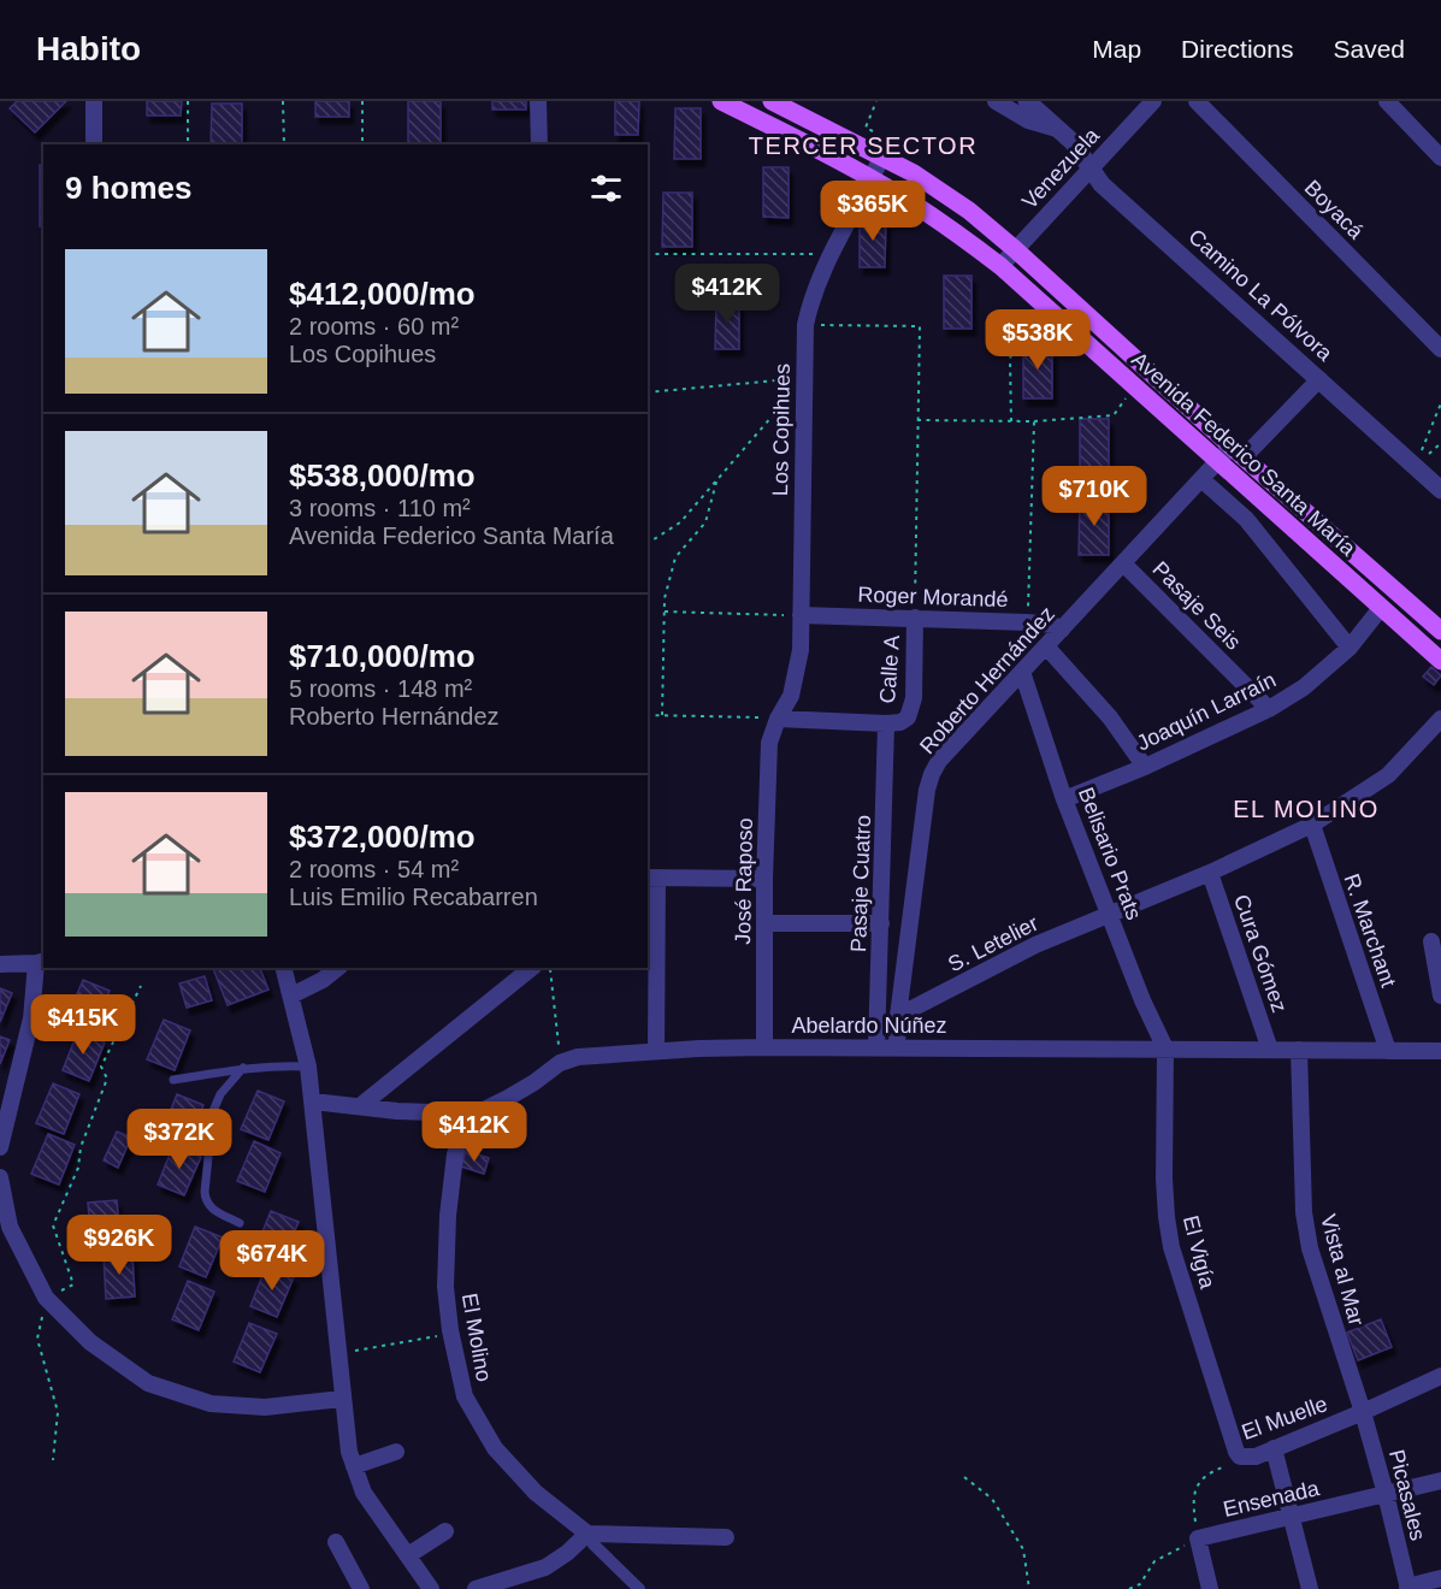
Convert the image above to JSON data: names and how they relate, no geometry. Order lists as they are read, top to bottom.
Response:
{
  "streets": {
    "main road": ["Avenida Federico Santa María"],
    "street": [
      "Venezuela",
      "Boyacá",
      "Camino La Pólvora",
      "Los Copihues",
      "Roger Morandé",
      "Pasaje Seis",
      "Calle A",
      "Roberto Hernández",
      "Joaquín Larraín",
      "Belisario Prats",
      "José Raposo",
      "Pasaje Cuatro",
      "R. Marchant",
      "S. Letelier",
      "Cura Gómez",
      "Abelardo Núñez",
      "El Vigía",
      "Vista al Mar",
      "El Molino",
      "El Muelle",
      "Picasales",
      "Ensenada"
    ]
  },
  "crossings": [
    ["Venezuela", "Camino La Pólvora"],
    ["Venezuela", "Avenida Federico Santa María"],
    ["Camino La Pólvora", "Roberto Hernández"],
    ["Los Copihues", "Avenida Federico Santa María"],
    ["Los Copihues", "Roger Morandé"],
    ["Los Copihues", "José Raposo"],
    ["Avenida Federico Santa María", "Roberto Hernández"],
    ["Avenida Federico Santa María", "Joaquín Larraín"],
    ["Roger Morandé", "Calle A"],
    ["Roger Morandé", "Roberto Hernández"],
    ["Pasaje Seis", "Roberto Hernández"],
    ["Pasaje Seis", "Joaquín Larraín"],
    ["Calle A", "Pasaje Cuatro"],
    ["Roberto Hernández", "Belisario Prats"],
    ["Roberto Hernández", "S. Letelier"],
    ["Roberto Hernández", "Abelardo Núñez"],
    ["Joaquín Larraín", "Belisario Prats"],
    ["Belisario Prats", "S. Letelier"],
    ["Belisario Prats", "Abelardo Núñez"],
    ["Belisario Prats", "El Vigía"],
    ["José Raposo", "Abelardo Núñez"],
    ["Pasaje Cuatro", "Abelardo Núñez"],
    ["R. Marchant", "S. Letelier"],
    ["R. Marchant", "Abelardo Núñez"],
    ["S. Letelier", "Cura Gómez"],
    ["Cura Gómez", "Abelardo Núñez"],
    ["Abelardo Núñez", "El Vigía"],
    ["Abelardo Núñez", "Vista al Mar"],
    ["Abelardo Núñez", "El Molino"],
    ["El Vigía", "El Muelle"],
    ["Vista al Mar", "El Muelle"],
    ["Vista al Mar", "Picasales"],
    ["El Muelle", "Picasales"],
    ["El Muelle", "Ensenada"],
    ["Picasales", "Ensenada"]
  ],
  "districts": ["TERCER SECTOR", "EL MOLINO"],
  "page": {
    "header": "Habito",
    "nav": ["Map", "Directions", "Saved"],
    "heading": "9 homes",
    "price": [
      "$365K",
      "$412K",
      "$538K",
      "$710K",
      "$415K",
      "$412K",
      "$372K",
      "$926K",
      "$674K"
    ],
    "list": [
      {
        "name": "$412,000/mo",
        "note": "2 rooms · 60 m² · Los Copihues"
      },
      {
        "name": "$538,000/mo",
        "note": "3 rooms · 110 m² · Avenida Federico Santa María"
      },
      {
        "name": "$710,000/mo",
        "note": "5 rooms · 148 m² · Roberto Hernández"
      },
      {
        "name": "$372,000/mo",
        "note": "2 rooms · 54 m² · Luis Emilio Recabarren"
      }
    ]
  }
}
